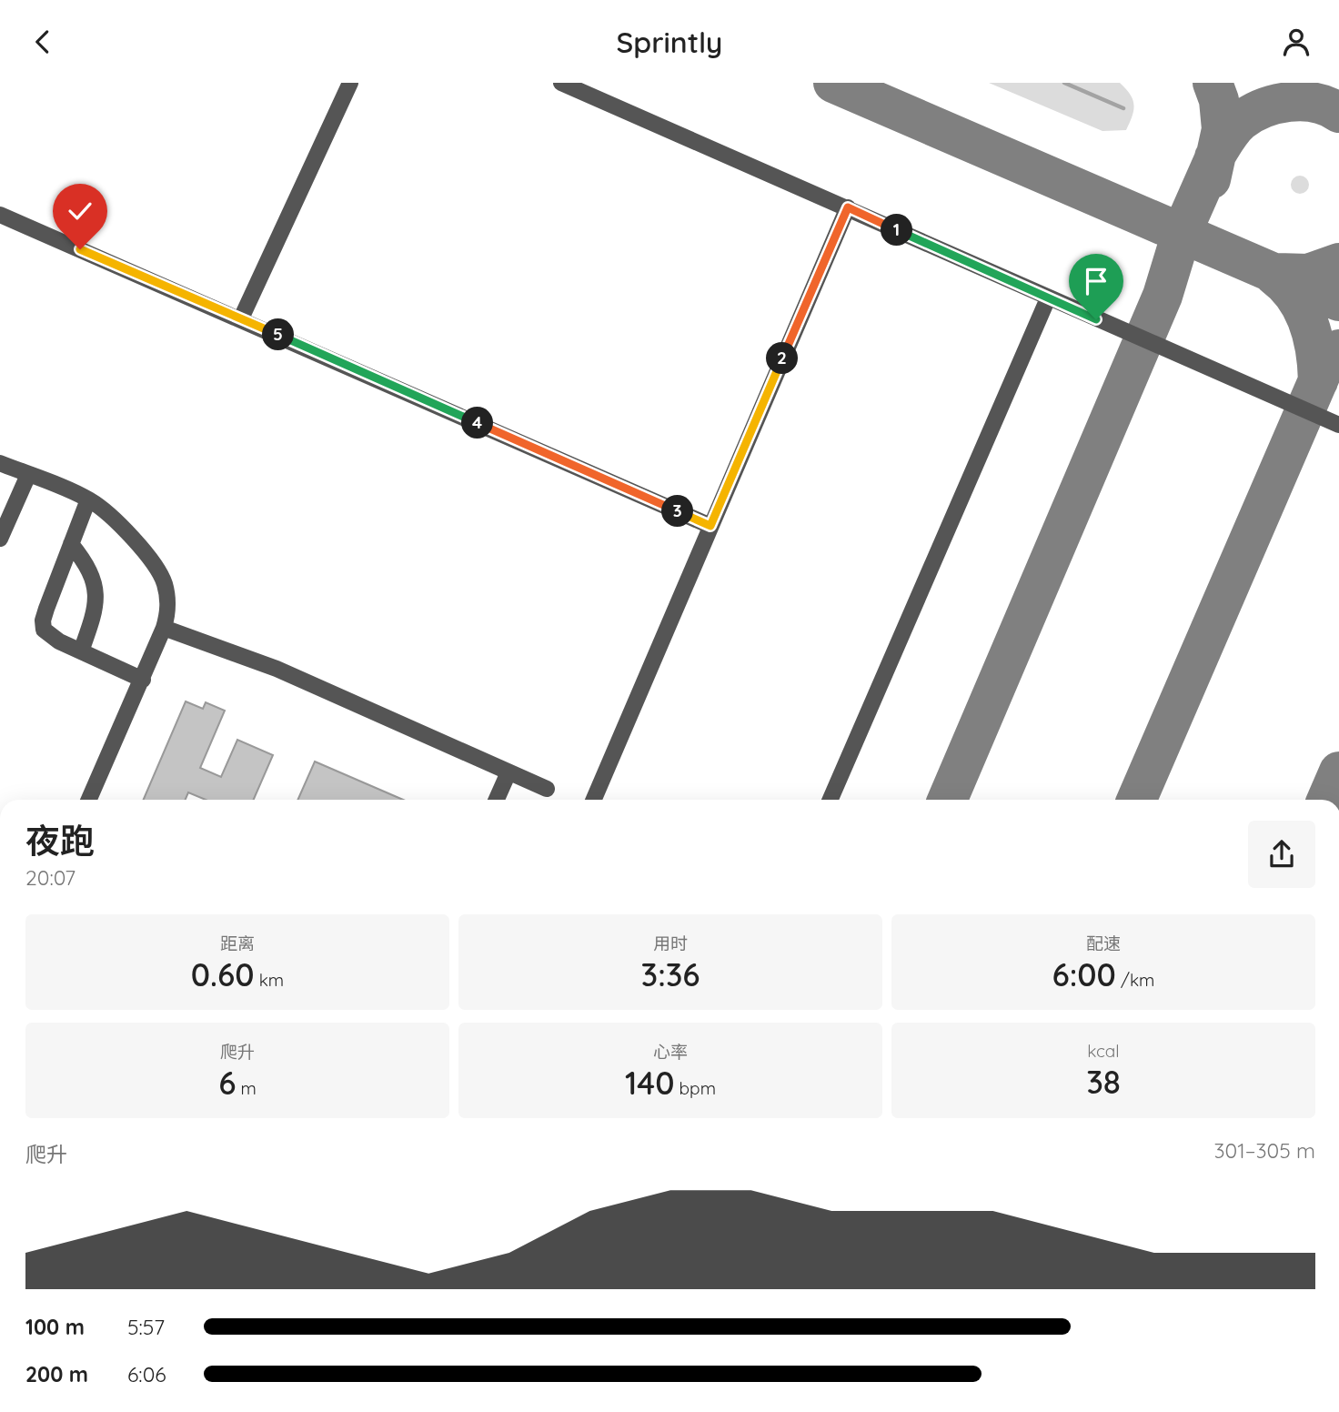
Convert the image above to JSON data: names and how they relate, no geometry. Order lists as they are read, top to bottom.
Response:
{
  "page": {
    "header": "Sprintly",
    "pins": [
      "1",
      "5",
      "2",
      "4",
      "3"
    ],
    "heading": ["夜跑", "20:07"],
    "stats": [
      ["距离", "0.60 km"],
      ["用时", "3:36"],
      ["配速", "6:00 /km"],
      ["爬升", "6 m"],
      ["心率", "140 bpm"],
      ["kcal", "38"]
    ],
    "chart": ["爬升", "301–305 m"],
    "list": [
      {
        "name": "100 m",
        "note": "5:57"
      },
      {
        "name": "200 m",
        "note": "6:06"
      }
    ]
  }
}
